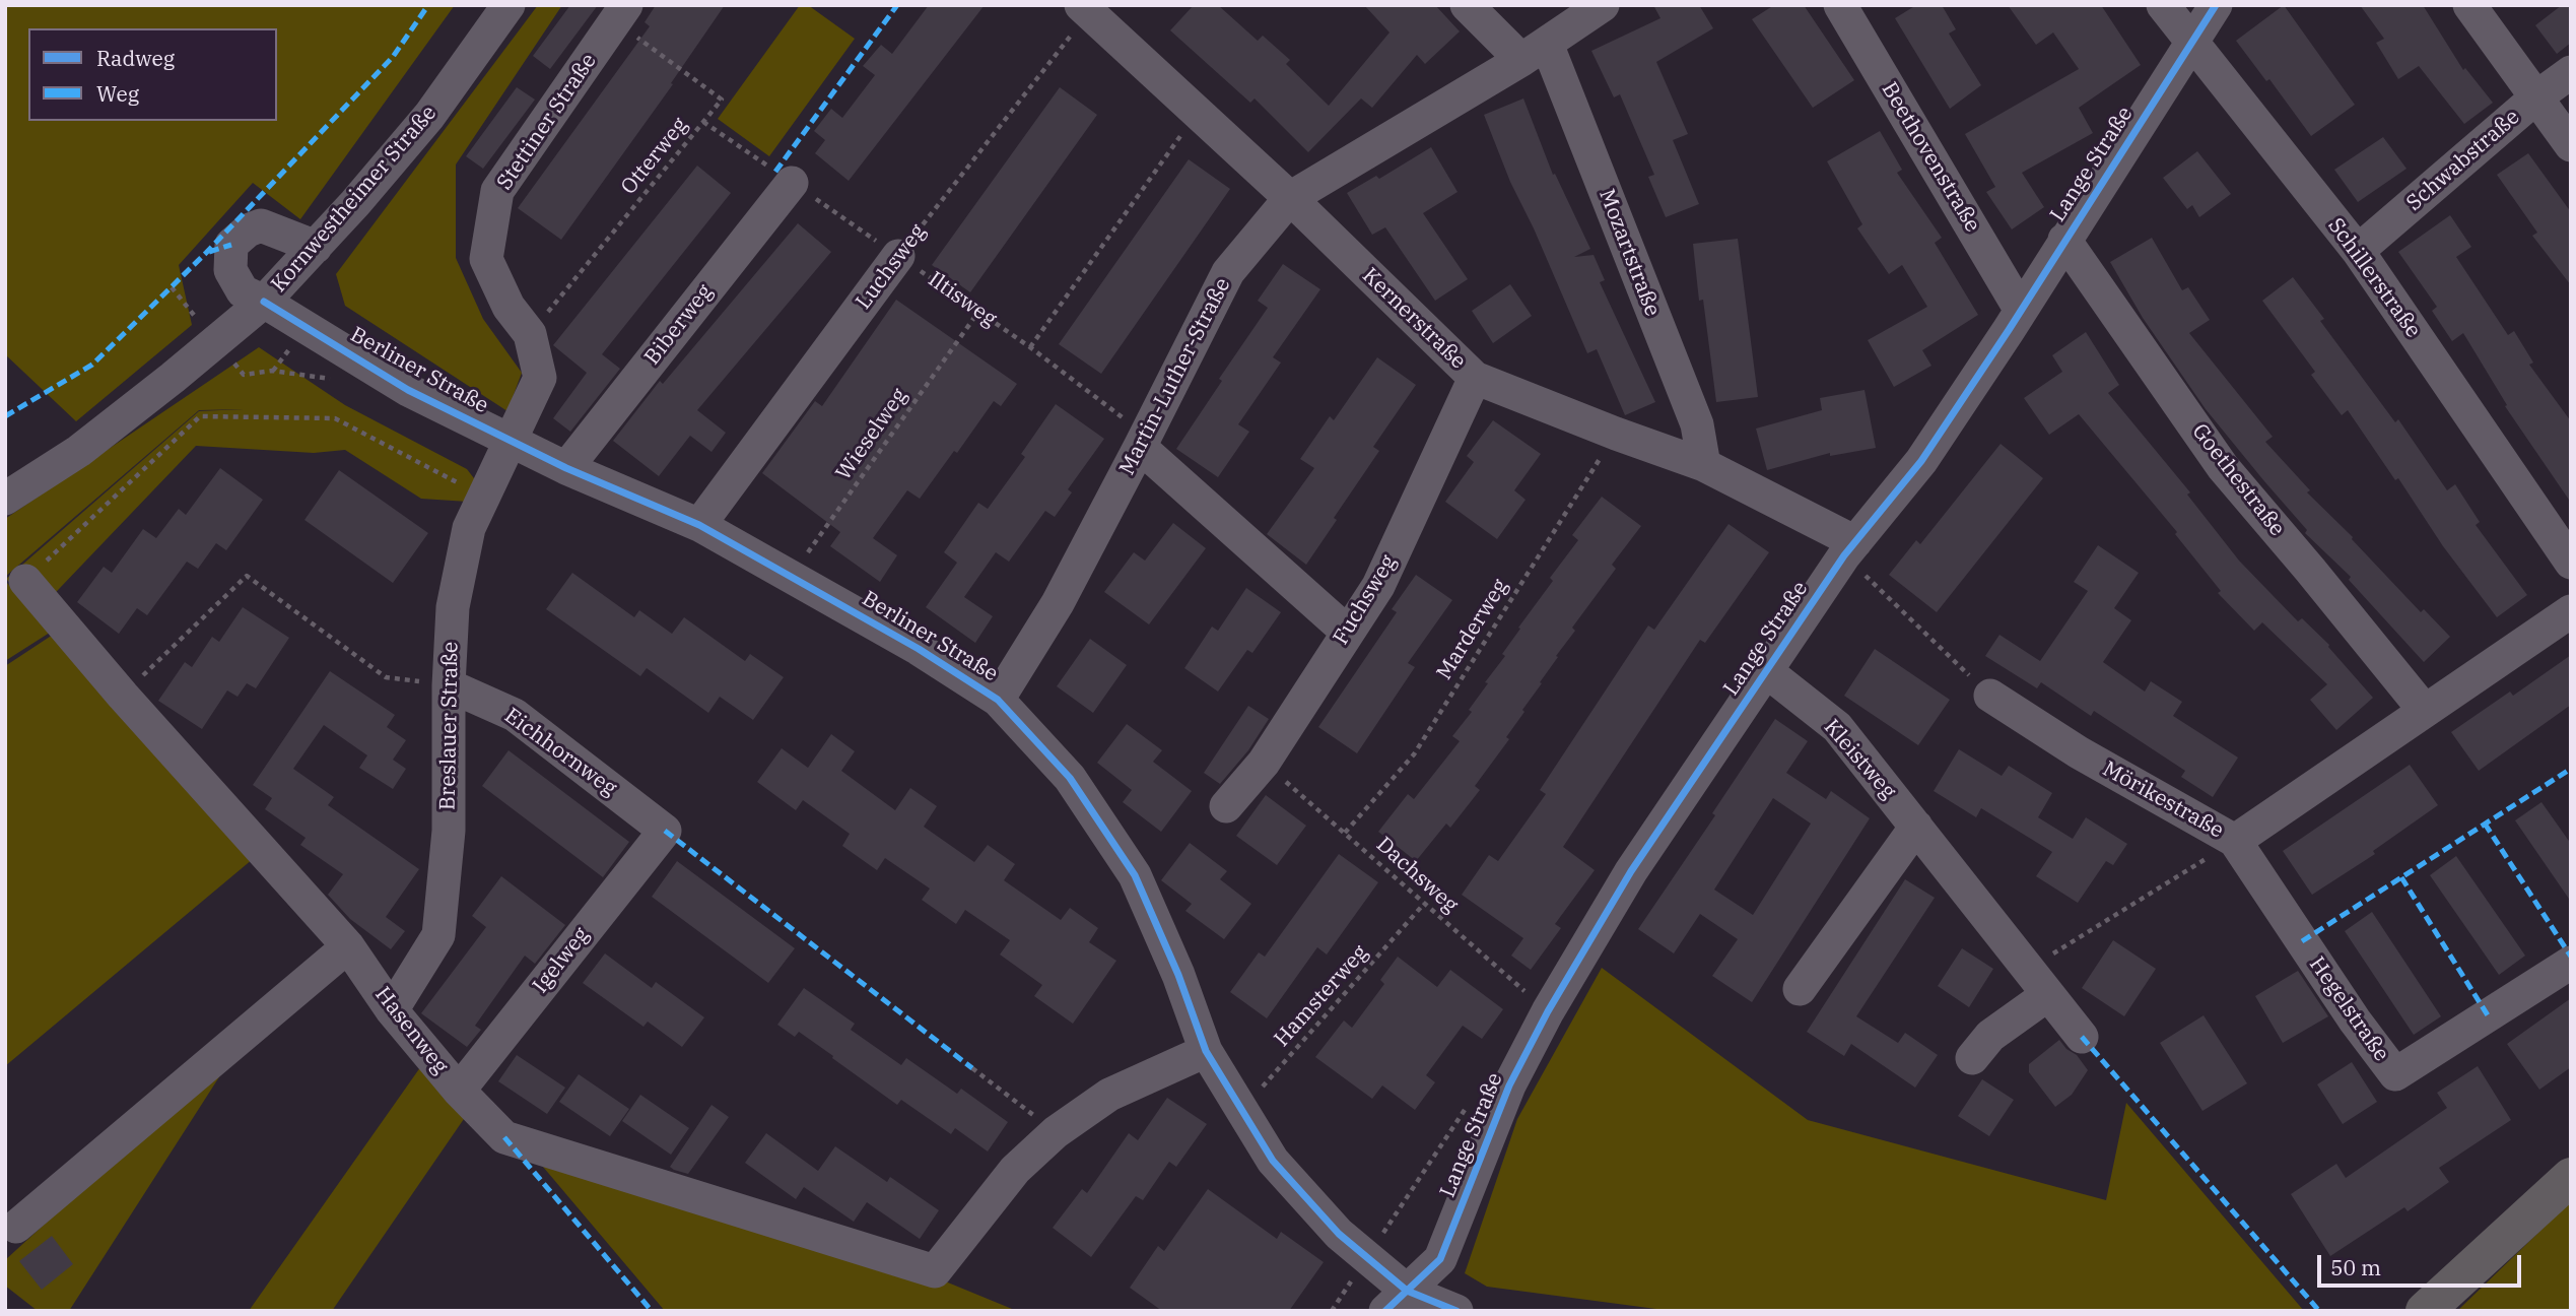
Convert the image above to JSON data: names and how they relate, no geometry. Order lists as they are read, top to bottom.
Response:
{
  "streets": {
    "street": [
      "Stettiner Straße",
      "Beethovenstraße",
      "Schwabstraße",
      "Lange Straße",
      "Kornwestheimer Straße",
      "Mozartstraße",
      "Luchsweg",
      "Schillerstraße",
      "Kernerstraße",
      "Biberweg",
      "Berliner Straße",
      "Martin-Luther-Straße",
      "Goethestraße",
      "Fuchsweg",
      "Breslauer Straße",
      "Eichhornweg",
      "Kleistweg",
      "Mörikestraße",
      "Igelweg",
      "Hegelstraße",
      "Hasenweg"
    ],
    "path": [
      "Otterweg",
      "Iltisweg",
      "Wieselweg",
      "Marderweg",
      "Dachsweg",
      "Hamsterweg"
    ]
  },
  "crossings": [
    ["Stettiner Straße", "Otterweg"],
    ["Stettiner Straße", "Berliner Straße"],
    ["Stettiner Straße", "Breslauer Straße"],
    ["Otterweg", "Iltisweg"],
    ["Beethovenstraße", "Lange Straße"],
    ["Schwabstraße", "Schillerstraße"],
    ["Lange Straße", "Schillerstraße"],
    ["Lange Straße", "Kernerstraße"],
    ["Lange Straße", "Berliner Straße"],
    ["Lange Straße", "Goethestraße"],
    ["Lange Straße", "Kleistweg"],
    ["Lange Straße", "Dachsweg"],
    ["Kornwestheimer Straße", "Berliner Straße"],
    ["Mozartstraße", "Kernerstraße"],
    ["Mozartstraße", "Martin-Luther-Straße"],
    ["Luchsweg", "Iltisweg"],
    ["Luchsweg", "Kernerstraße"],
    ["Luchsweg", "Berliner Straße"],
    ["Iltisweg", "Biberweg"],
    ["Iltisweg", "Martin-Luther-Straße"],
    ["Iltisweg", "Wieselweg"],
    ["Kernerstraße", "Martin-Luther-Straße"],
    ["Kernerstraße", "Fuchsweg"],
    ["Kernerstraße", "Marderweg"],
    ["Biberweg", "Berliner Straße"],
    ["Berliner Straße", "Martin-Luther-Straße"],
    ["Berliner Straße", "Wieselweg"],
    ["Berliner Straße", "Breslauer Straße"],
    ["Berliner Straße", "Hamsterweg"],
    ["Goethestraße", "Mörikestraße"],
    ["Fuchsweg", "Dachsweg"],
    ["Marderweg", "Dachsweg"],
    ["Breslauer Straße", "Eichhornweg"],
    ["Breslauer Straße", "Hasenweg"],
    ["Eichhornweg", "Igelweg"],
    ["Mörikestraße", "Hegelstraße"],
    ["Dachsweg", "Hamsterweg"],
    ["Igelweg", "Hasenweg"]
  ],
  "legend": ["Radweg", "Weg"],
  "scale_bar": "50 m"
}
